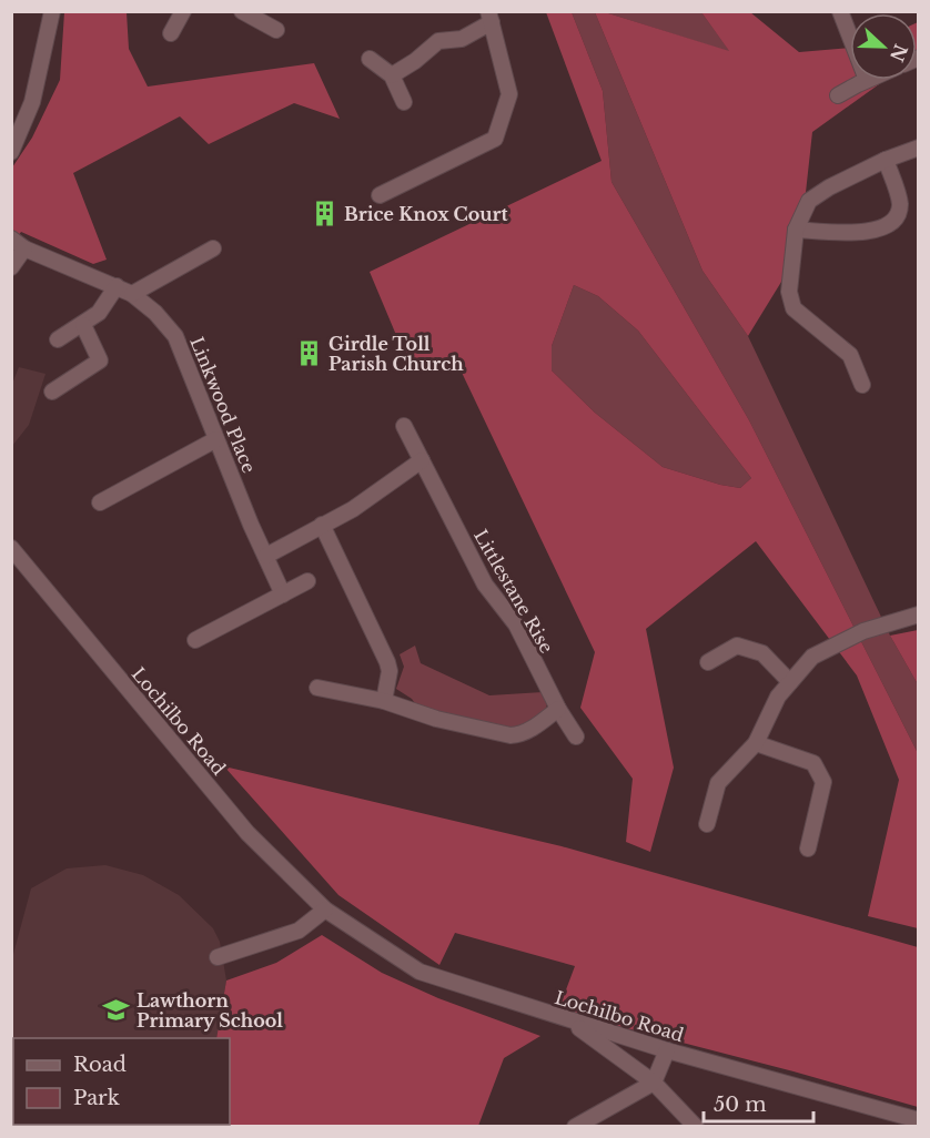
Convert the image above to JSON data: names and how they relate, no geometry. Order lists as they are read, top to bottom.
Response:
{
  "streets": {
    "street": ["Linkwood Place", "Littlestane Rise", "Lochilbo Road"]
  },
  "places": {
    "building": ["Brice Knox Court", "Girdle Toll Parish Church"],
    "school or university": ["Lawthorn Primary School"]
  },
  "legend": ["Road", "Park"],
  "scale_bar": "50 m",
  "north": "right"
}
